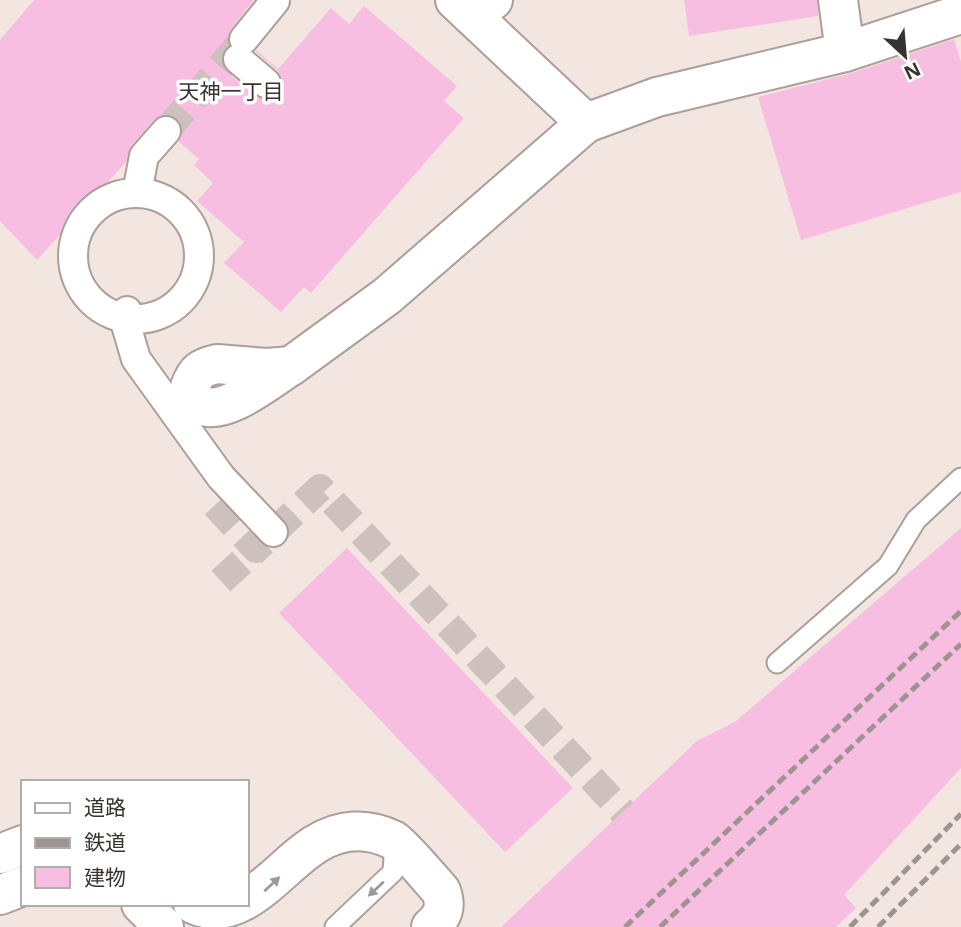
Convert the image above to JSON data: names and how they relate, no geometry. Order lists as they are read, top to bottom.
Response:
{
  "districts": ["天神一丁目"],
  "legend": ["道路", "鉄道", "建物"],
  "north": "bottom right"
}
